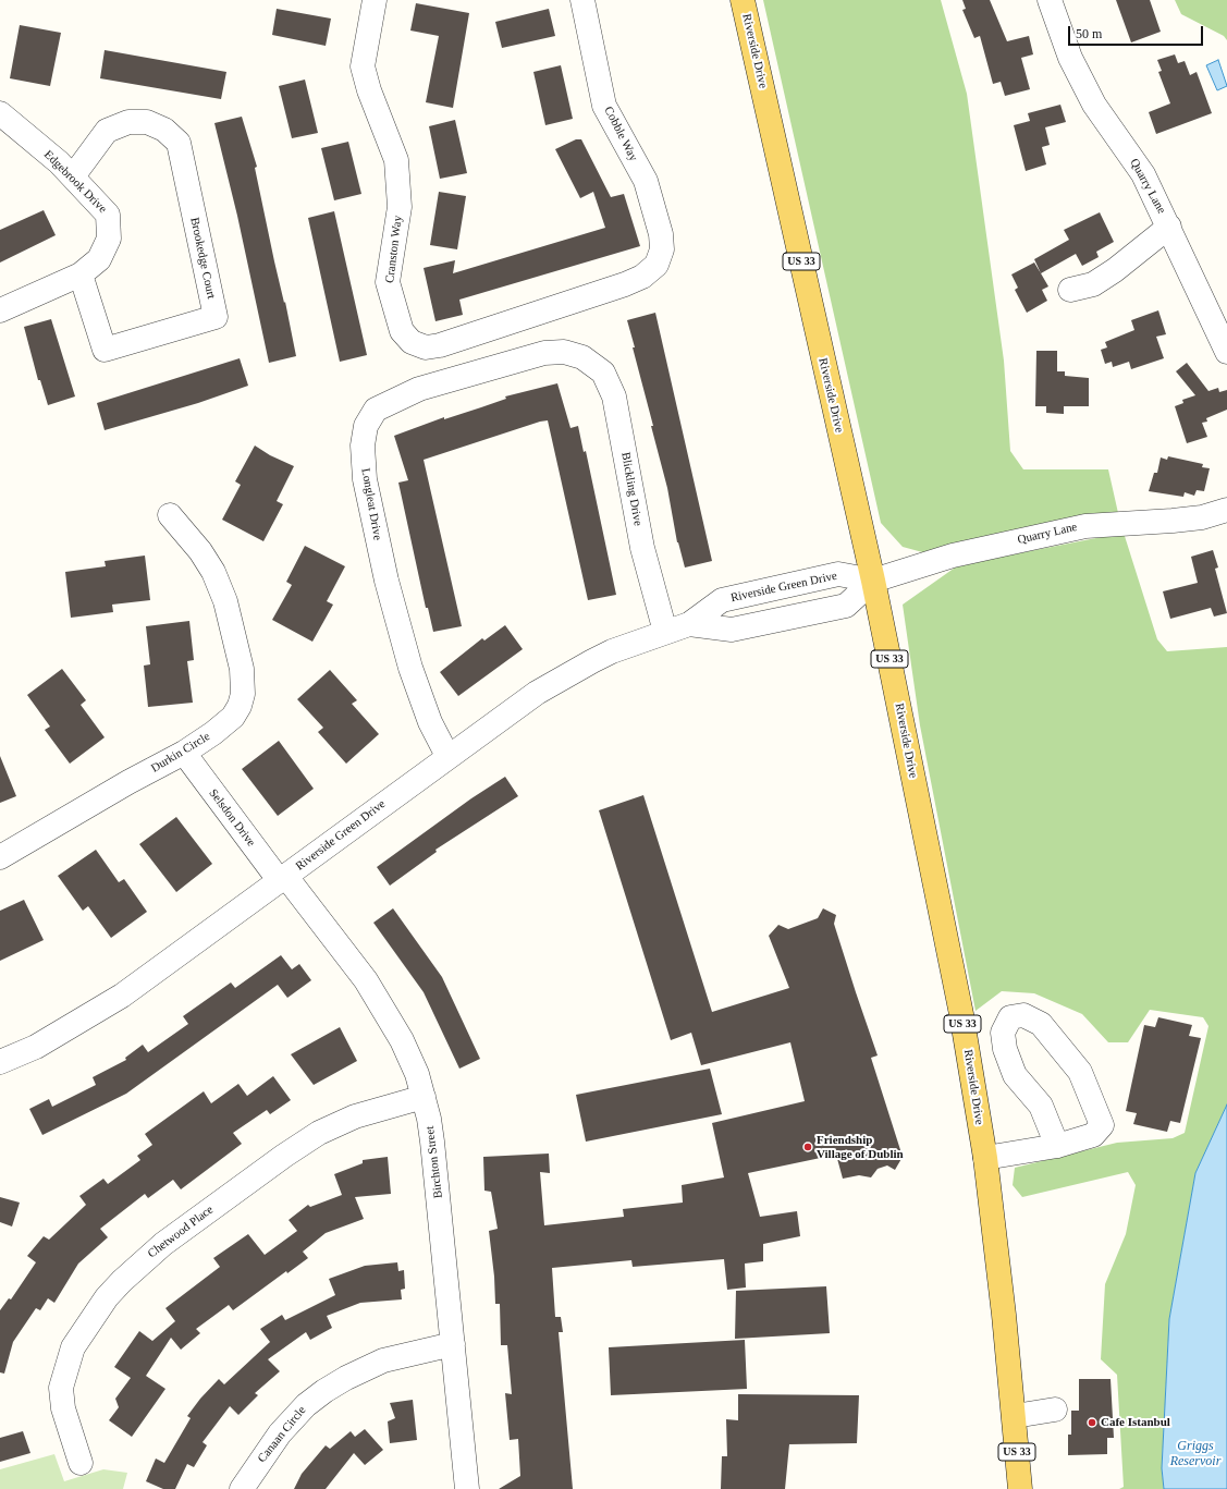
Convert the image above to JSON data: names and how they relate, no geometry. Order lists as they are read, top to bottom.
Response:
{
  "streets": {
    "main road": ["Riverside Drive", "US 33"],
    "street": [
      "Cobble Way",
      "Edgebrook Drive",
      "Quarry Lane",
      "Cranston Way",
      "Brookedge Court",
      "Blickling Drive",
      "Longleat Drive",
      "Riverside Green Drive",
      "Durkin Circle",
      "Selsdon Drive",
      "Birchton Street",
      "Chetwood Place",
      "Canaan Circle"
    ]
  },
  "crossings": [
    ["Riverside Drive", "Quarry Lane"],
    ["Riverside Drive", "Riverside Green Drive"],
    ["Cobble Way", "Cranston Way"],
    ["Edgebrook Drive", "Brookedge Court"],
    ["Quarry Lane", "Riverside Green Drive"],
    ["Blickling Drive", "Longleat Drive"],
    ["Blickling Drive", "Riverside Green Drive"],
    ["Longleat Drive", "Riverside Green Drive"],
    ["Riverside Green Drive", "Selsdon Drive"],
    ["Riverside Green Drive", "Birchton Street"],
    ["Durkin Circle", "Selsdon Drive"],
    ["Selsdon Drive", "Birchton Street"],
    ["Birchton Street", "Chetwood Place"],
    ["Birchton Street", "Canaan Circle"]
  ],
  "water": ["Griggs Reservoir"],
  "places": ["Friendship Village of Dublin", "Cafe Istanbul"],
  "scale_bar": "50 m"
}
